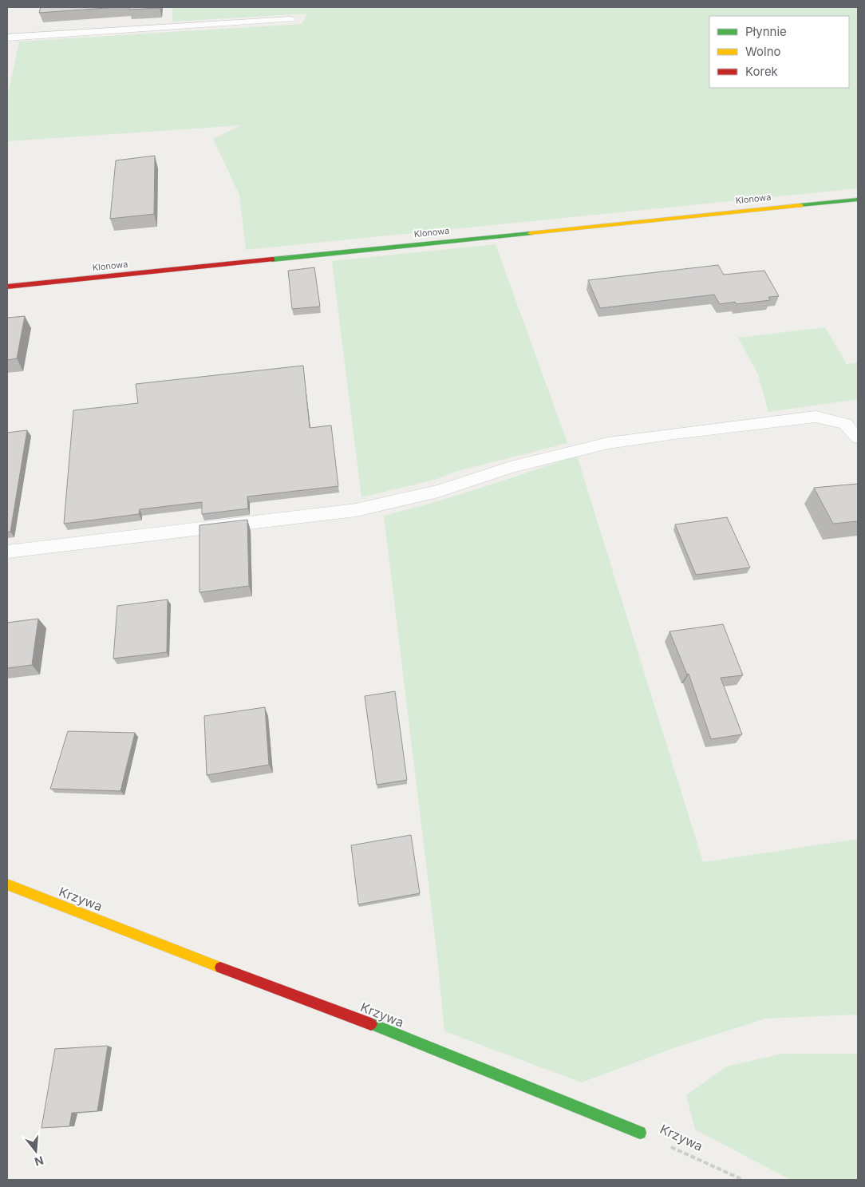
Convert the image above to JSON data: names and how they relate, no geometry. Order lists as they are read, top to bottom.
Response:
{
  "streets": {
    "street": ["Klonowa", "Krzywa"]
  },
  "legend": ["Płynnie", "Wolno", "Korek"],
  "north": "bottom"
}
